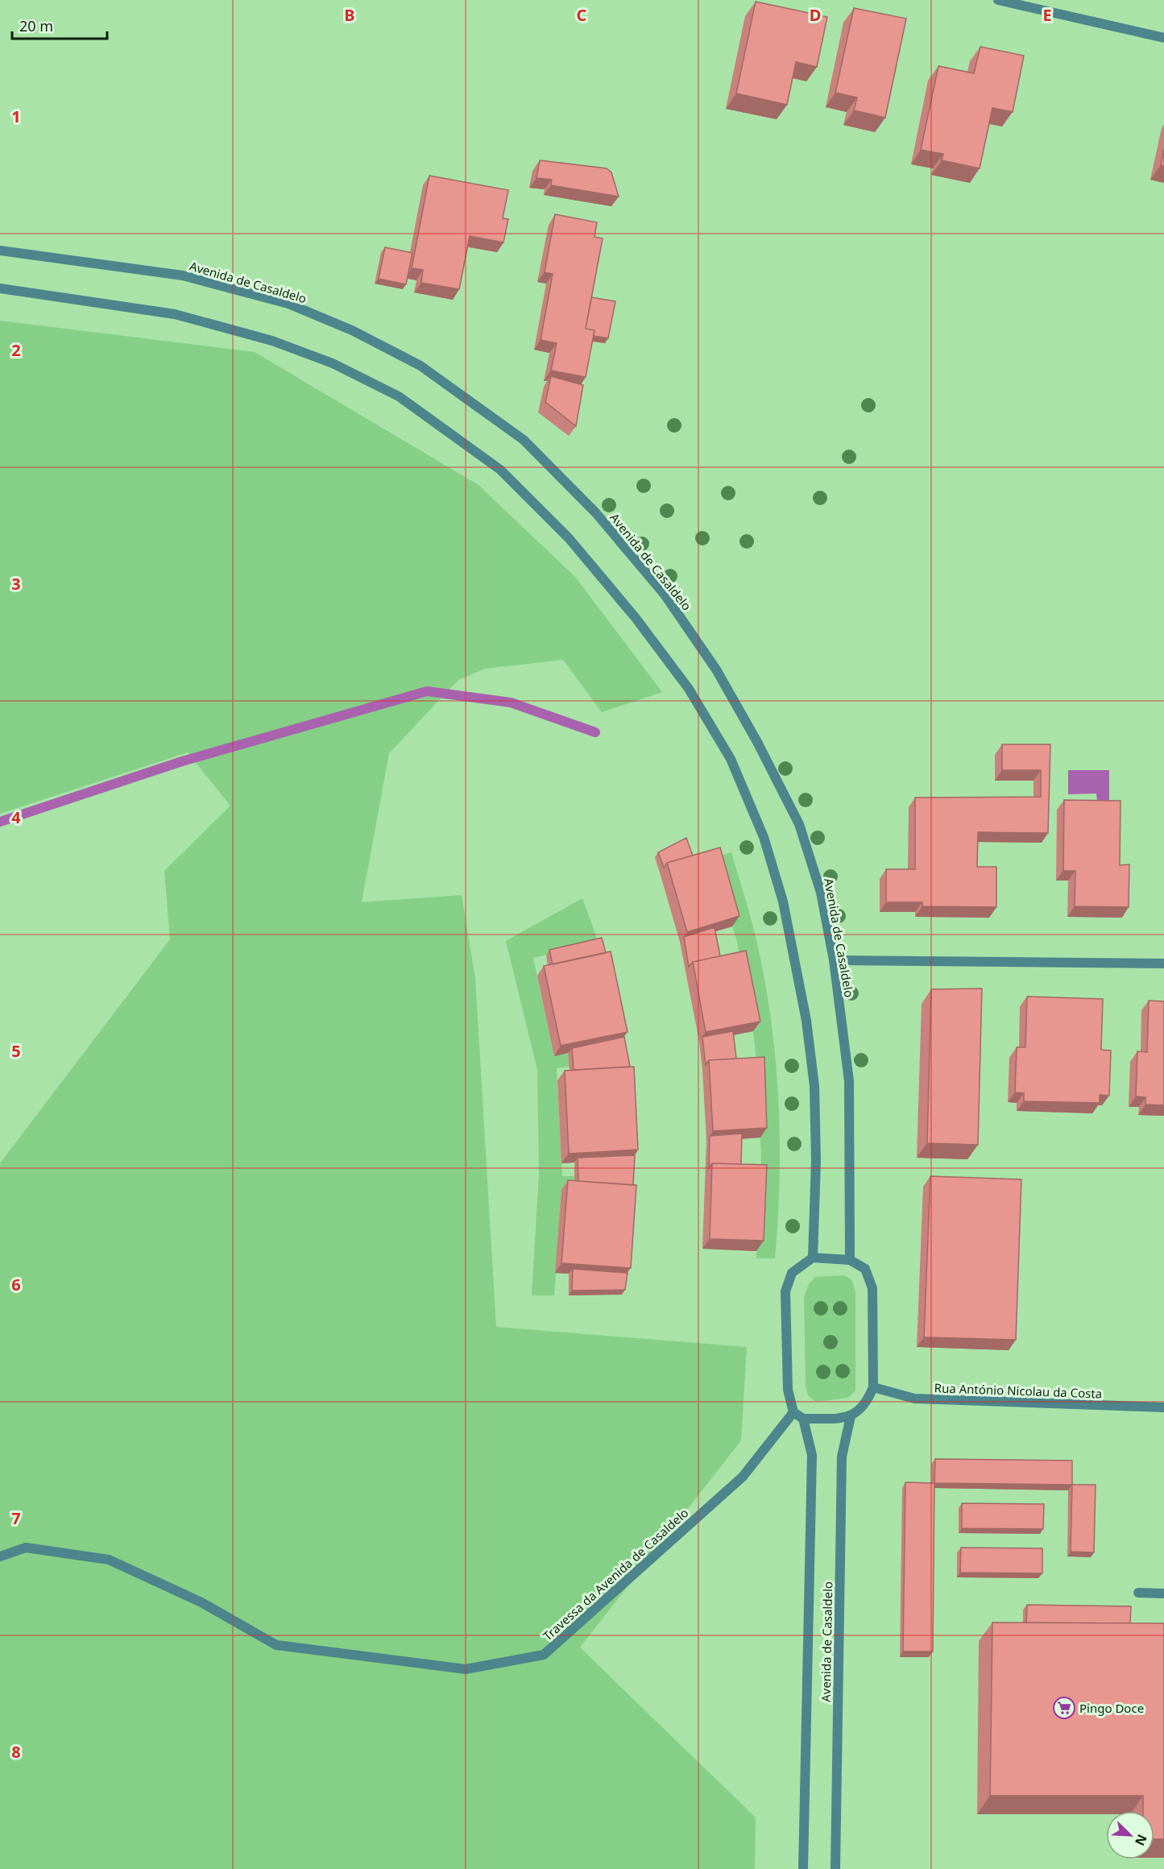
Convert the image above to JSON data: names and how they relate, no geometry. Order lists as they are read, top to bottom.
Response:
{
  "streets": {
    "street": ["Avenida de Casaldelo", "Rua António Nicolau da Costa", "Travessa da Avenida de Casaldelo"]
  },
  "places": {
    "supermarket": ["Pingo Doce"]
  },
  "scale_bar": "20 m",
  "north": "bottom right",
  "grid": {
    "columns": [
      "B",
      "C",
      "D",
      "E"
    ],
    "rows": [
      "1",
      "2",
      "3",
      "4",
      "5",
      "6",
      "7",
      "8"
    ]
  }
}
